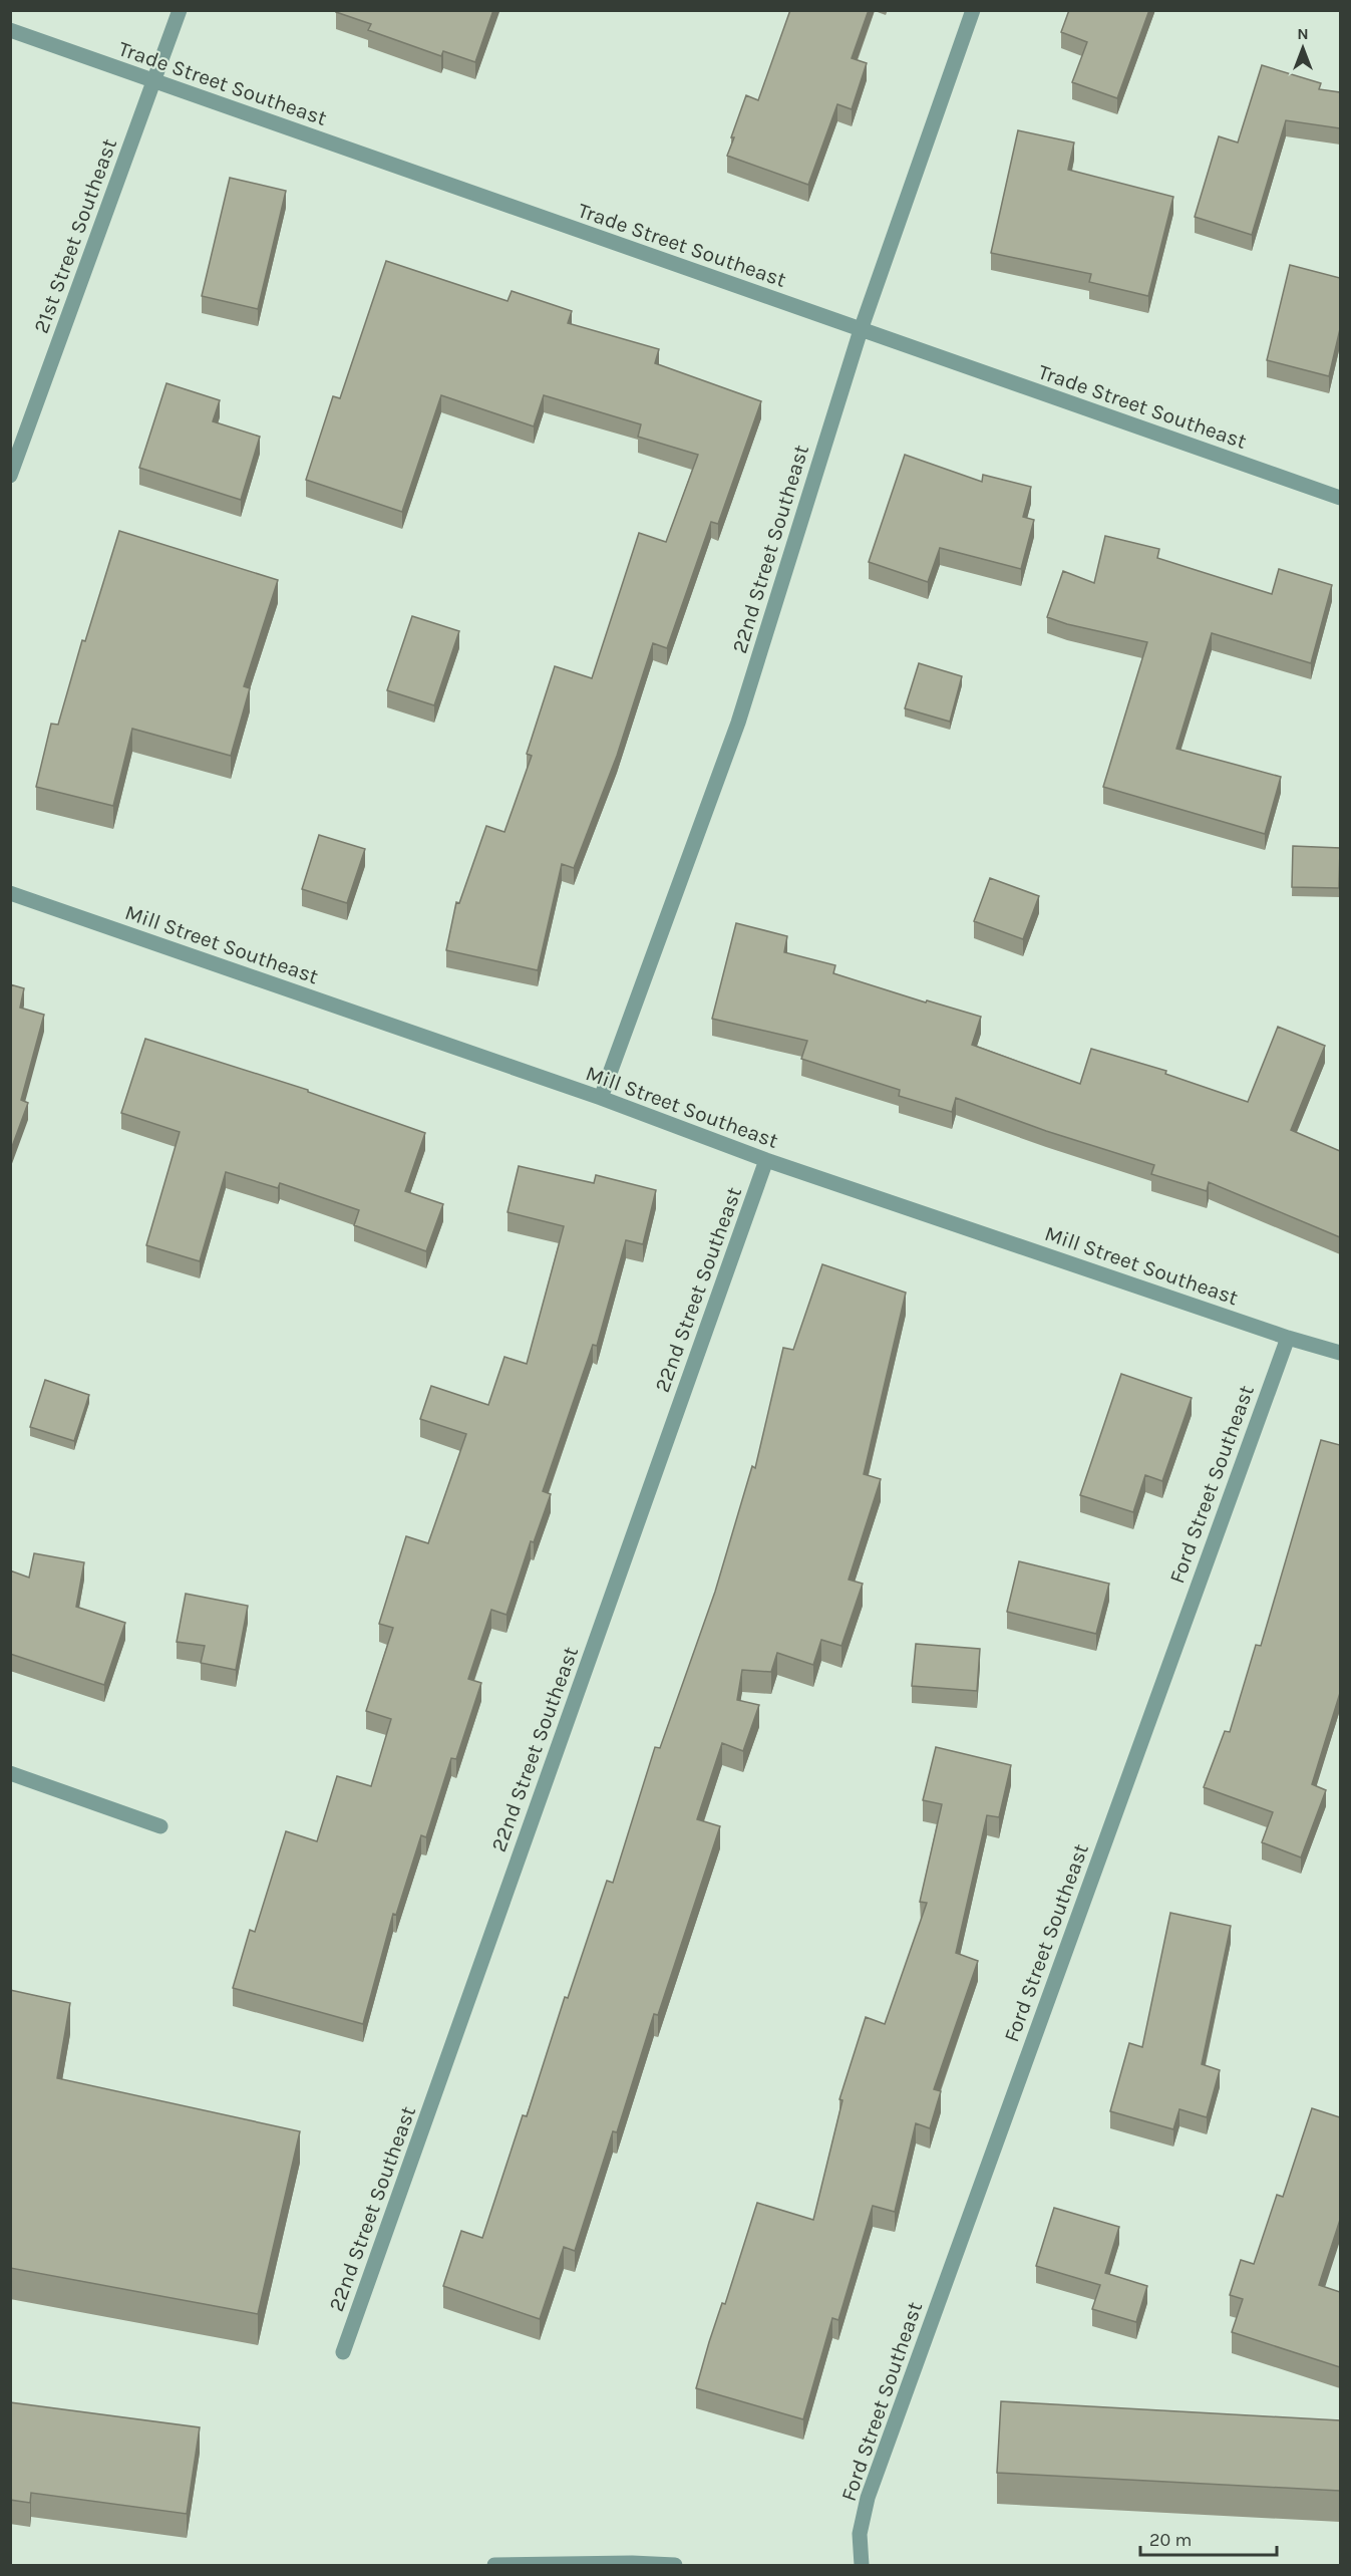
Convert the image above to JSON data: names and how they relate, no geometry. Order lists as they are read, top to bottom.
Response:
{
  "streets": {
    "street": [
      "Trade Street Southeast",
      "21st Street Southeast",
      "22nd Street Southeast",
      "Mill Street Southeast",
      "Ford Street Southeast"
    ]
  },
  "crossings": [
    ["Trade Street Southeast", "21st Street Southeast"],
    ["Trade Street Southeast", "22nd Street Southeast"],
    ["22nd Street Southeast", "Mill Street Southeast"],
    ["Mill Street Southeast", "Ford Street Southeast"]
  ],
  "scale_bar": "20 m",
  "north": "top"
}
